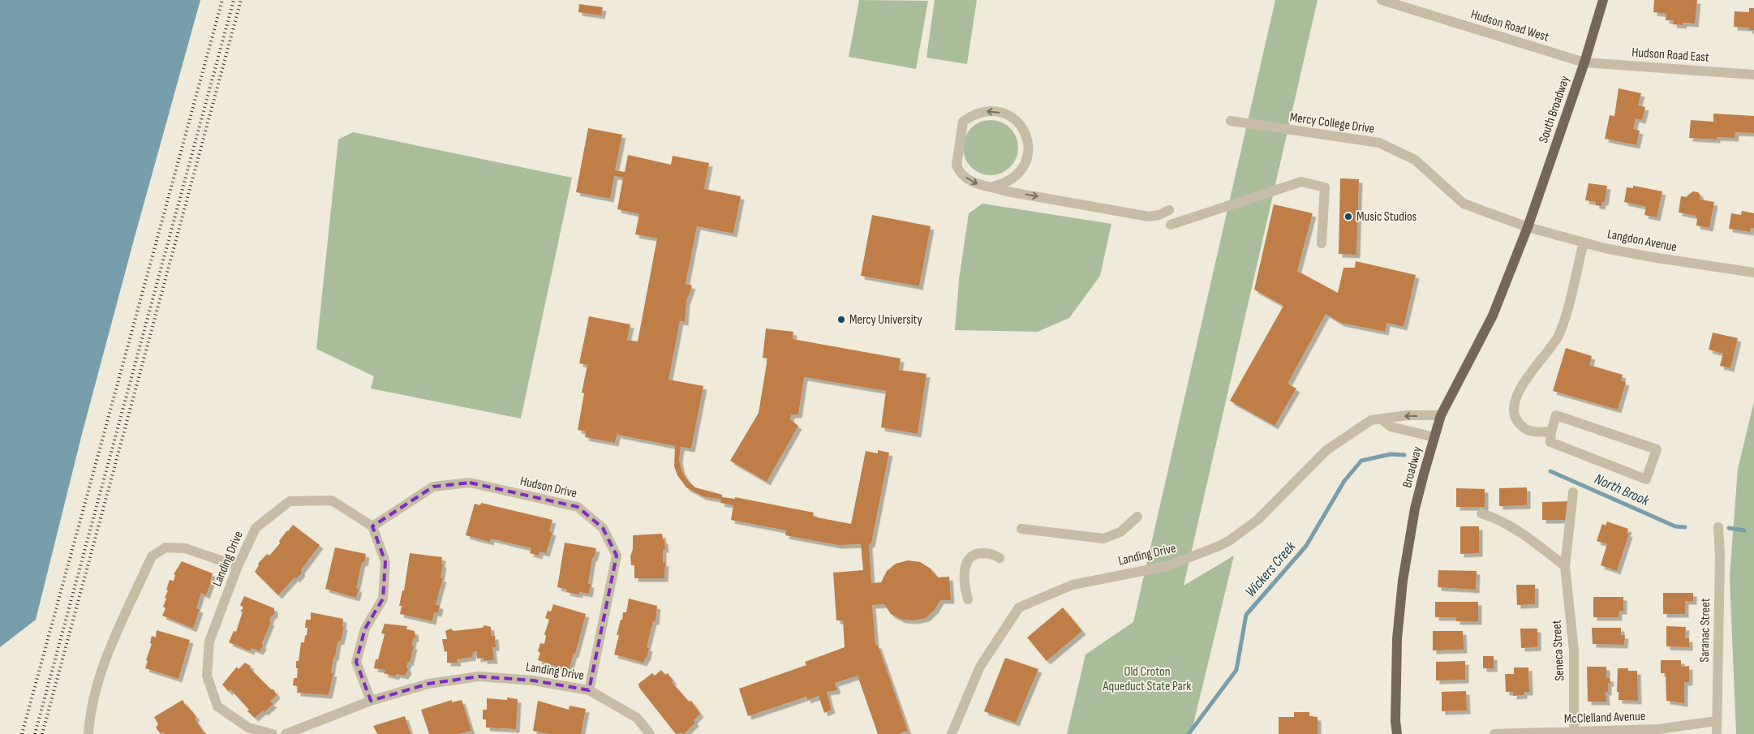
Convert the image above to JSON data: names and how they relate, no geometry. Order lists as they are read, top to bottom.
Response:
{
  "streets": {
    "main road": ["South Broadway", "Broadway"],
    "street": [
      "Hudson Road West",
      "Hudson Road East",
      "Mercy College Drive",
      "Langdon Avenue",
      "Hudson Drive",
      "Landing Drive",
      "Saranac Street",
      "Seneca Street",
      "McClelland Avenue"
    ]
  },
  "crossings": [
    ["Hudson Road West", "Hudson Road East"],
    ["Hudson Road West", "South Broadway"],
    ["Hudson Road East", "South Broadway"],
    ["South Broadway", "Mercy College Drive"],
    ["South Broadway", "Langdon Avenue"],
    ["South Broadway", "Broadway"],
    ["Mercy College Drive", "Langdon Avenue"],
    ["Mercy College Drive", "Broadway"],
    ["Langdon Avenue", "Broadway"],
    ["Broadway", "Landing Drive"],
    ["Hudson Drive", "Landing Drive"],
    ["Saranac Street", "McClelland Avenue"],
    ["Seneca Street", "McClelland Avenue"]
  ],
  "water": ["North Brook", "Wickers Creek"],
  "parks": ["Old Croton Aqueduct State Park"],
  "places": ["Music Studios", "Mercy University"]
}
